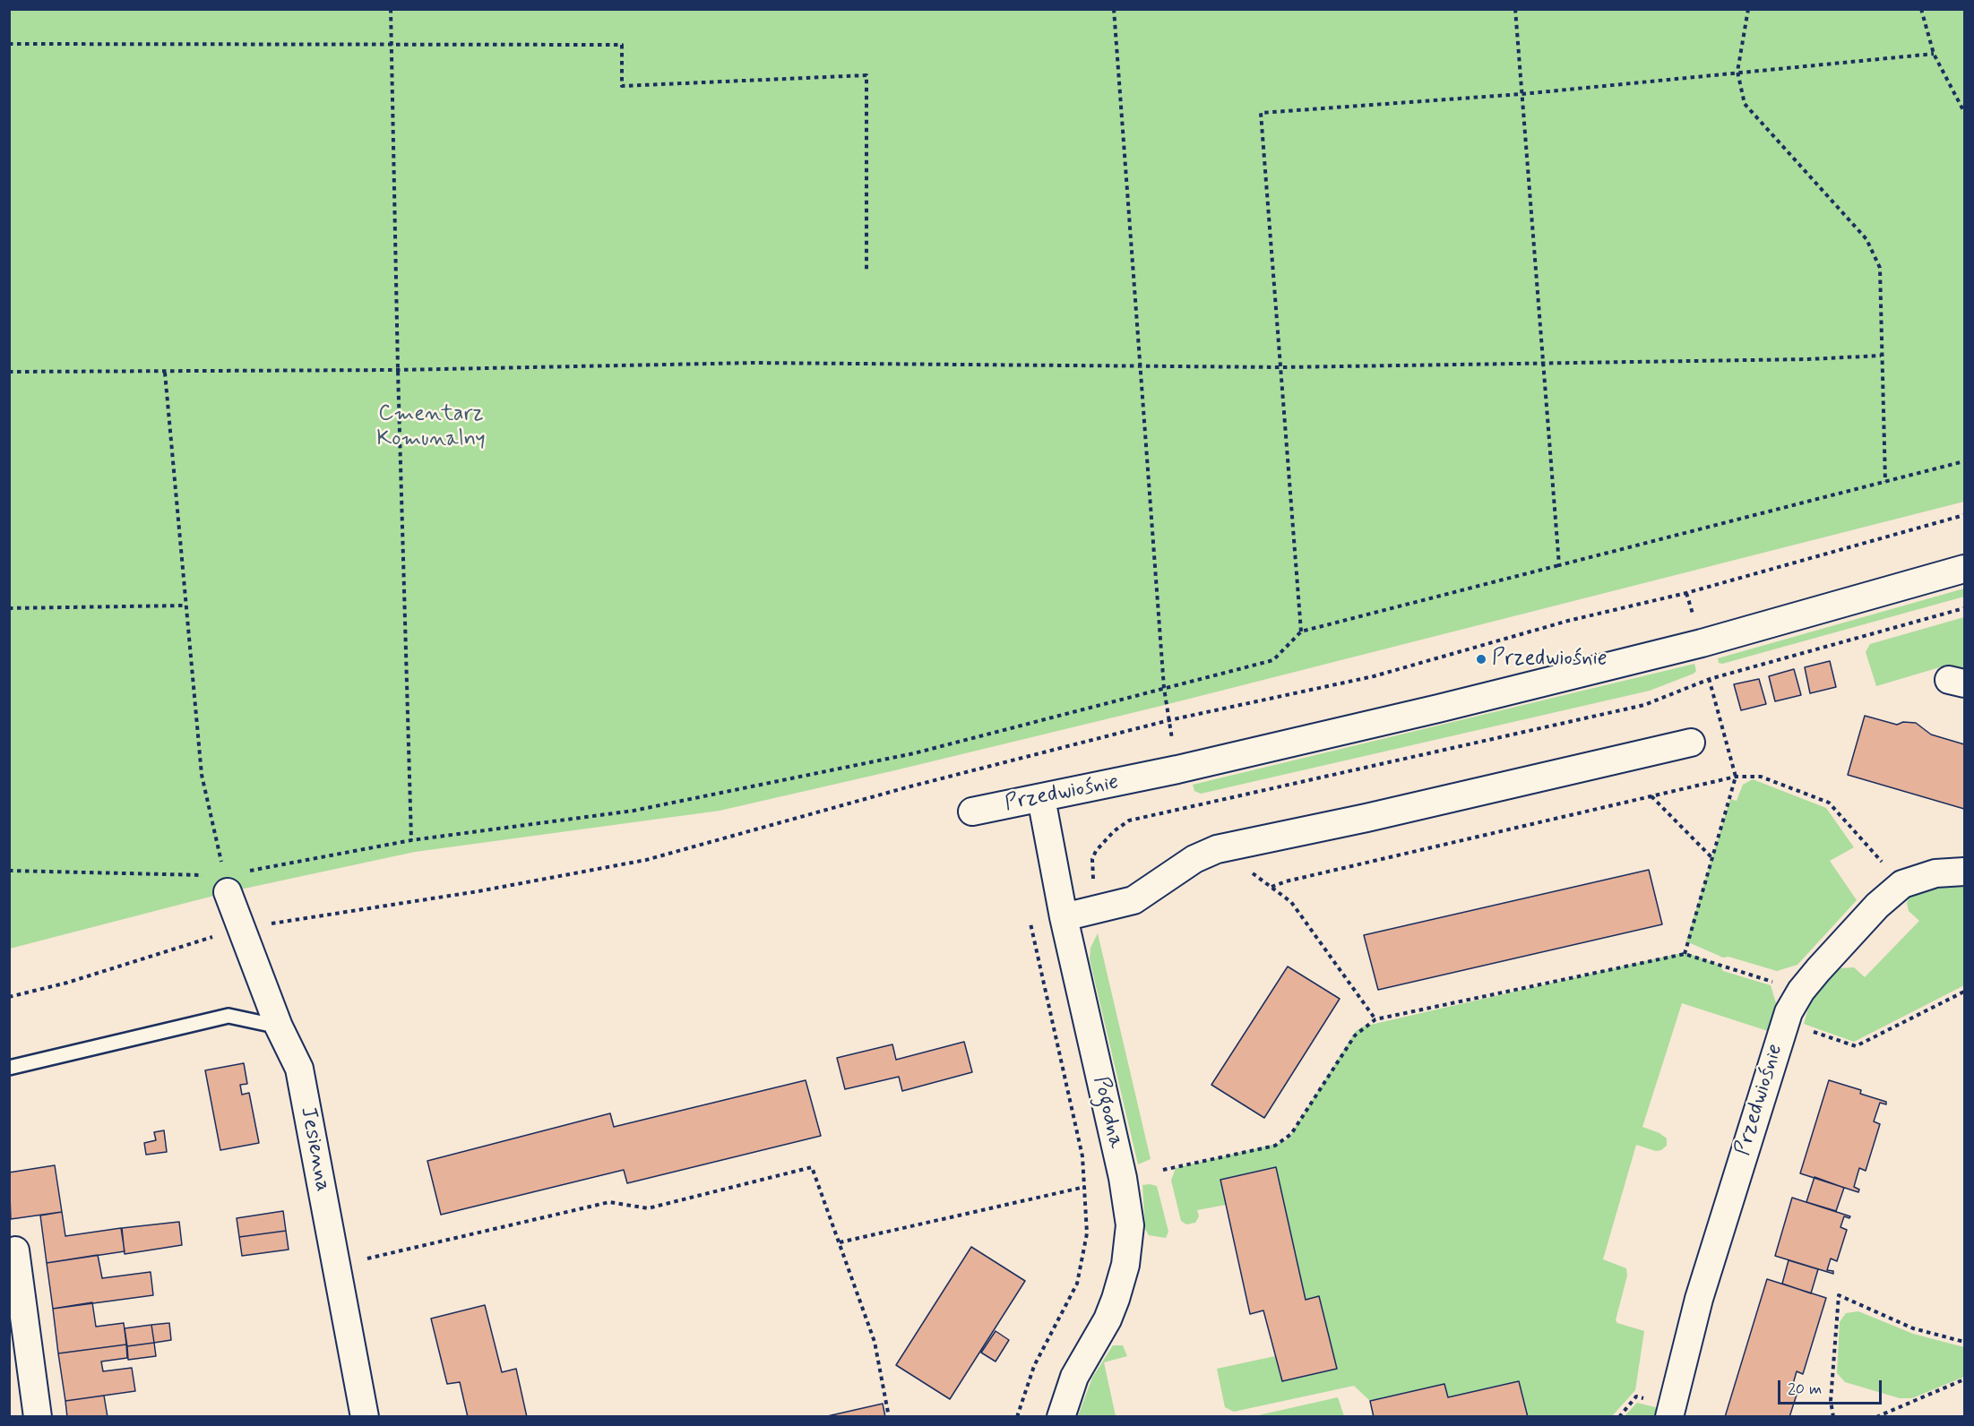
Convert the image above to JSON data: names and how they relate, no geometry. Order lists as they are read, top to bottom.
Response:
{
  "streets": {
    "street": ["Przedwiośnie", "Pogodna", "Jesienna"]
  },
  "crossings": [
    ["Przedwiośnie", "Pogodna"]
  ],
  "parks": ["Cmentarz Komunalny"],
  "places": ["Przedwiośnie"],
  "scale_bar": "20 m"
}
